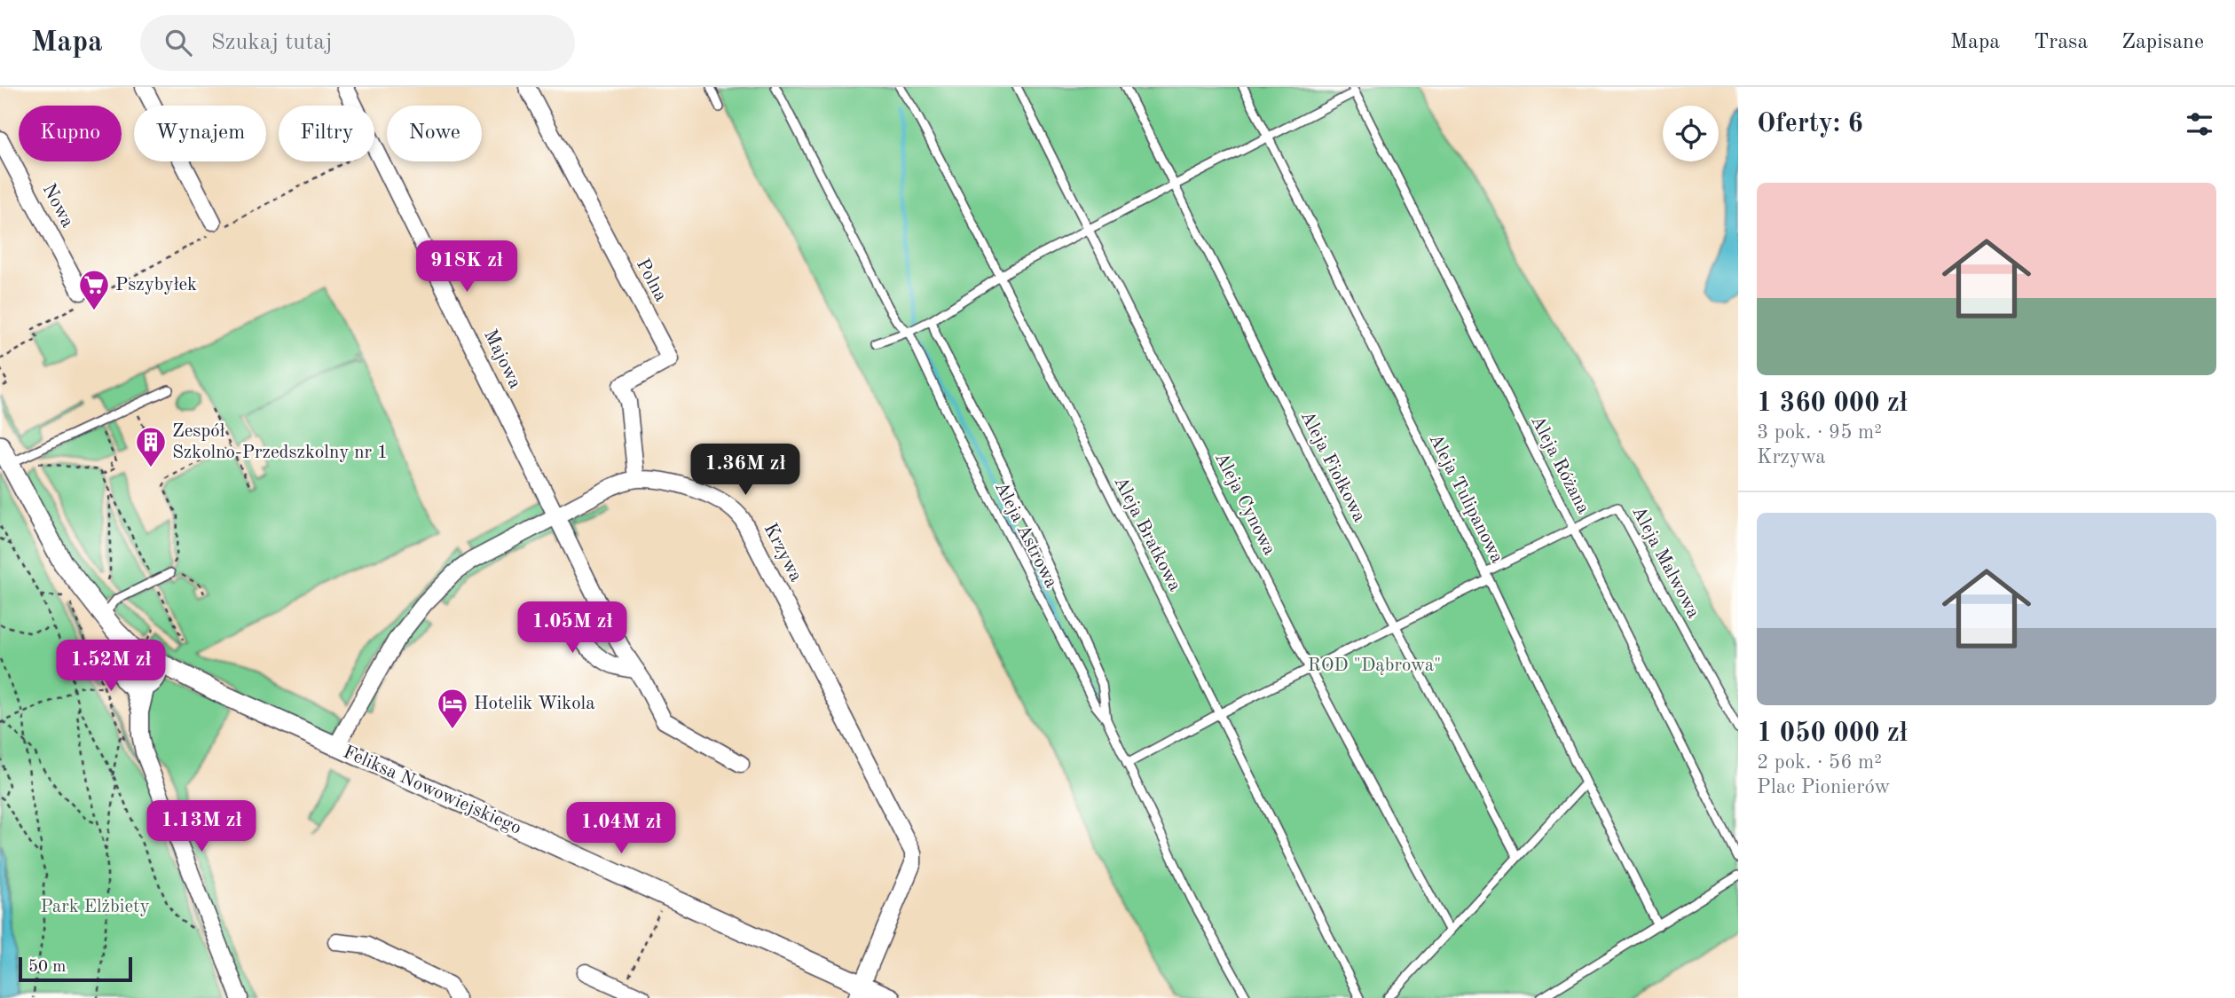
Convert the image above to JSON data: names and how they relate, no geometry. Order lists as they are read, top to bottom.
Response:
{
  "streets": {
    "street": [
      "Nowa",
      "Polna",
      "Majowa",
      "Krzywa",
      "Feliksa Nowowiejskiego"
    ],
    "lane": [
      "Aleja Różana",
      "Aleja Fiołkowa",
      "Aleja Tulipanowa",
      "Aleja Cynowa",
      "Aleja Bratkowa",
      "Aleja Astrowa",
      "Aleja Malwowa"
    ]
  },
  "crossings": [
    ["Polna", "Krzywa"],
    ["Majowa", "Krzywa"],
    ["Aleja Różana", "Aleja Malwowa"],
    ["Aleja Fiołkowa", "Aleja Malwowa"],
    ["Aleja Tulipanowa", "Aleja Malwowa"],
    ["Aleja Cynowa", "Aleja Malwowa"],
    ["Aleja Bratkowa", "Aleja Malwowa"],
    ["Aleja Astrowa", "Aleja Malwowa"],
    ["Krzywa", "Feliksa Nowowiejskiego"]
  ],
  "parks": ["ROD \"Dąbrowa\"", "Park Elżbiety"],
  "places": {
    "supermarket": ["Pszybyłek"],
    "building": ["Zespół Szkolno-Przedszkolny nr 1"],
    "hotel": ["Hotelik Wikola"]
  },
  "scale_bar": "50 m",
  "page": {
    "header": "Mapa",
    "search": "Szukaj tutaj",
    "nav": ["Mapa", "Trasa", "Zapisane"],
    "heading": "Oferty: 6",
    "chip": [
      "Kupno",
      "Wynajem",
      "Filtry",
      "Nowe"
    ],
    "list": [
      {
        "name": "1 360 000 zł",
        "note": "3 pok. · 95 m² · Krzywa"
      },
      {
        "name": "1 050 000 zł",
        "note": "2 pok. · 56 m² · Plac Pionierów"
      }
    ],
    "price": [
      "918K zł",
      "1.36M zł",
      "1.05M zł",
      "1.52M zł",
      "1.13M zł",
      "1.04M zł"
    ],
    "scale": "50 m"
  }
}
